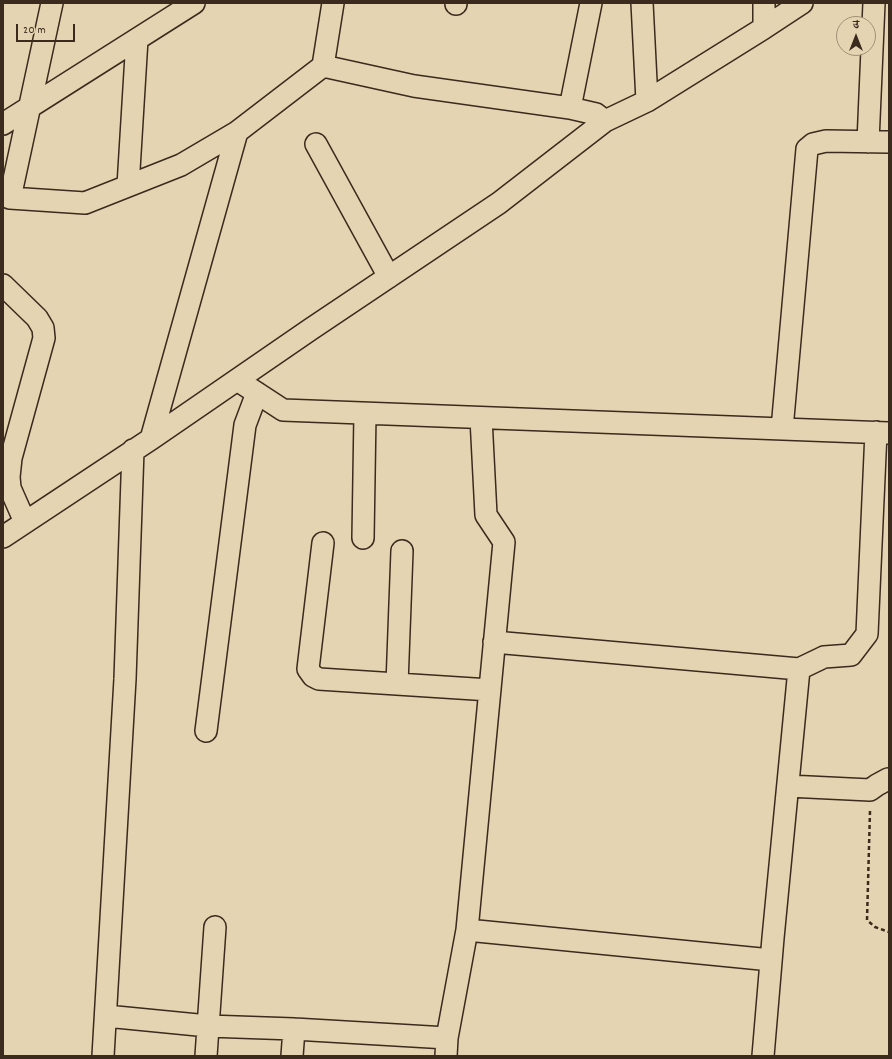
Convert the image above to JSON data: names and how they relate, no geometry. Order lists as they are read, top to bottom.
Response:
{
  "scale_bar": "20 m",
  "north": "top"
}
